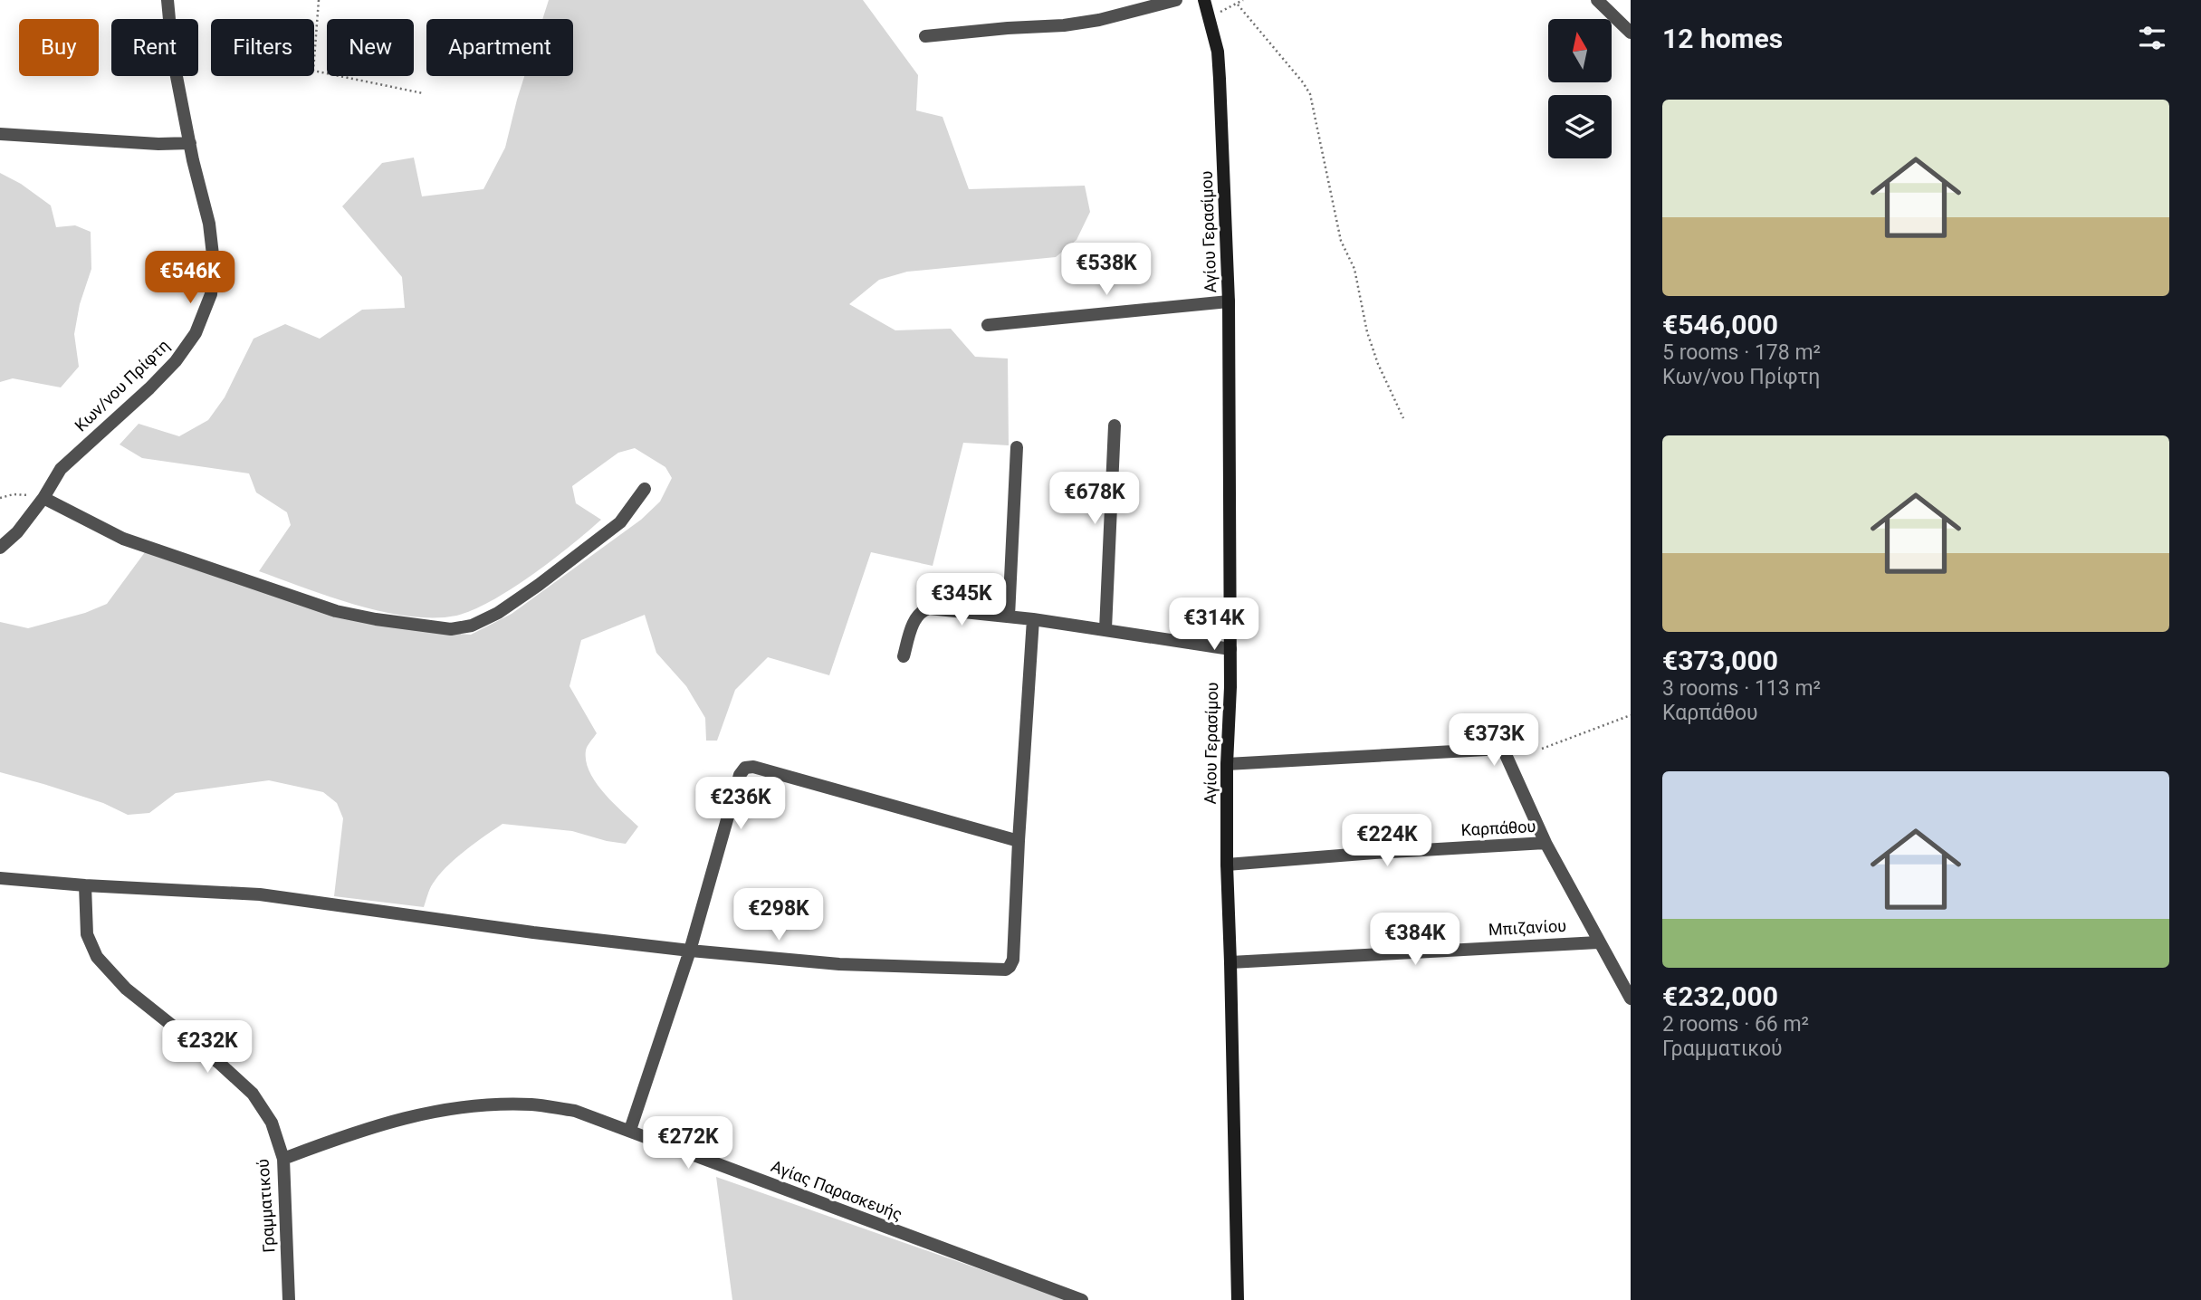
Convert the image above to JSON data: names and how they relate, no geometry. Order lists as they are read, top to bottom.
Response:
{
  "streets": {
    "street": [
      "Αγίου Γερασίμου",
      "Κων/νου Πρίφτη",
      "Καρπάθου",
      "Μπιζανίου",
      "Αγίας Παρασκευής",
      "Γραμματικού"
    ]
  },
  "crossings": [
    ["Αγίου Γερασίμου", "Καρπάθου"],
    ["Αγίου Γερασίμου", "Μπιζανίου"],
    ["Αγίας Παρασκευής", "Γραμματικού"]
  ],
  "north": "top",
  "page": {
    "heading": "12 homes",
    "chip": [
      "Buy",
      "Rent",
      "Filters",
      "New",
      "Apartment"
    ],
    "list": [
      {
        "name": "€546,000",
        "note": "5 rooms · 178 m² · Κων/νου Πρίφτη"
      },
      {
        "name": "€373,000",
        "note": "3 rooms · 113 m² · Καρπάθου"
      },
      {
        "name": "€232,000",
        "note": "2 rooms · 66 m² · Γραμματικού"
      }
    ],
    "price": [
      "€538K",
      "€546K",
      "€678K",
      "€345K",
      "€314K",
      "€373K",
      "€236K",
      "€224K",
      "€298K",
      "€384K",
      "€232K",
      "€272K"
    ]
  }
}
